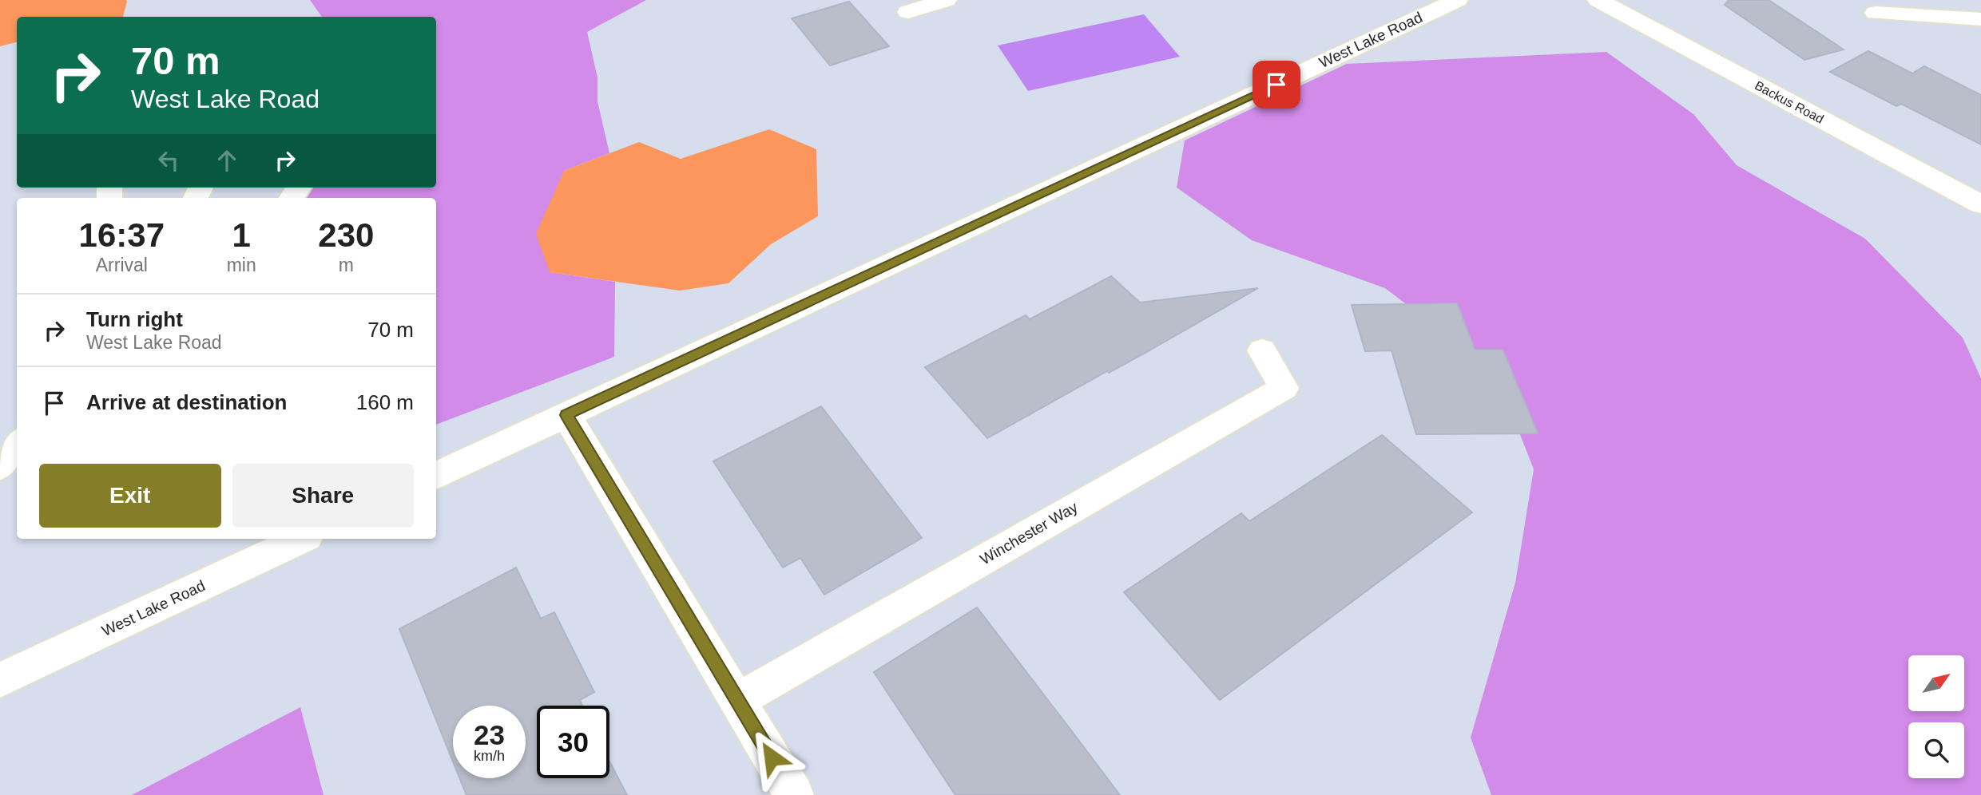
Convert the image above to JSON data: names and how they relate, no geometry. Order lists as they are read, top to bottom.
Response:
{
  "streets": {
    "street": ["West Lake Road", "Backus Road", "Winchester Way"]
  },
  "north": "top right",
  "page": {
    "turn": ["70 m", "West Lake Road"],
    "eta": [
      "16:37",
      "Arrival",
      "1",
      "min",
      "230",
      "m"
    ],
    "list": [
      {
        "name": "Turn right",
        "note": "West Lake Road",
        "value": "70 m"
      },
      {
        "name": "Arrive at destination",
        "value": "160 m"
      }
    ],
    "buttons": ["Exit", "Share"],
    "speed": "23 km/h",
    "limit": "30"
  }
}
